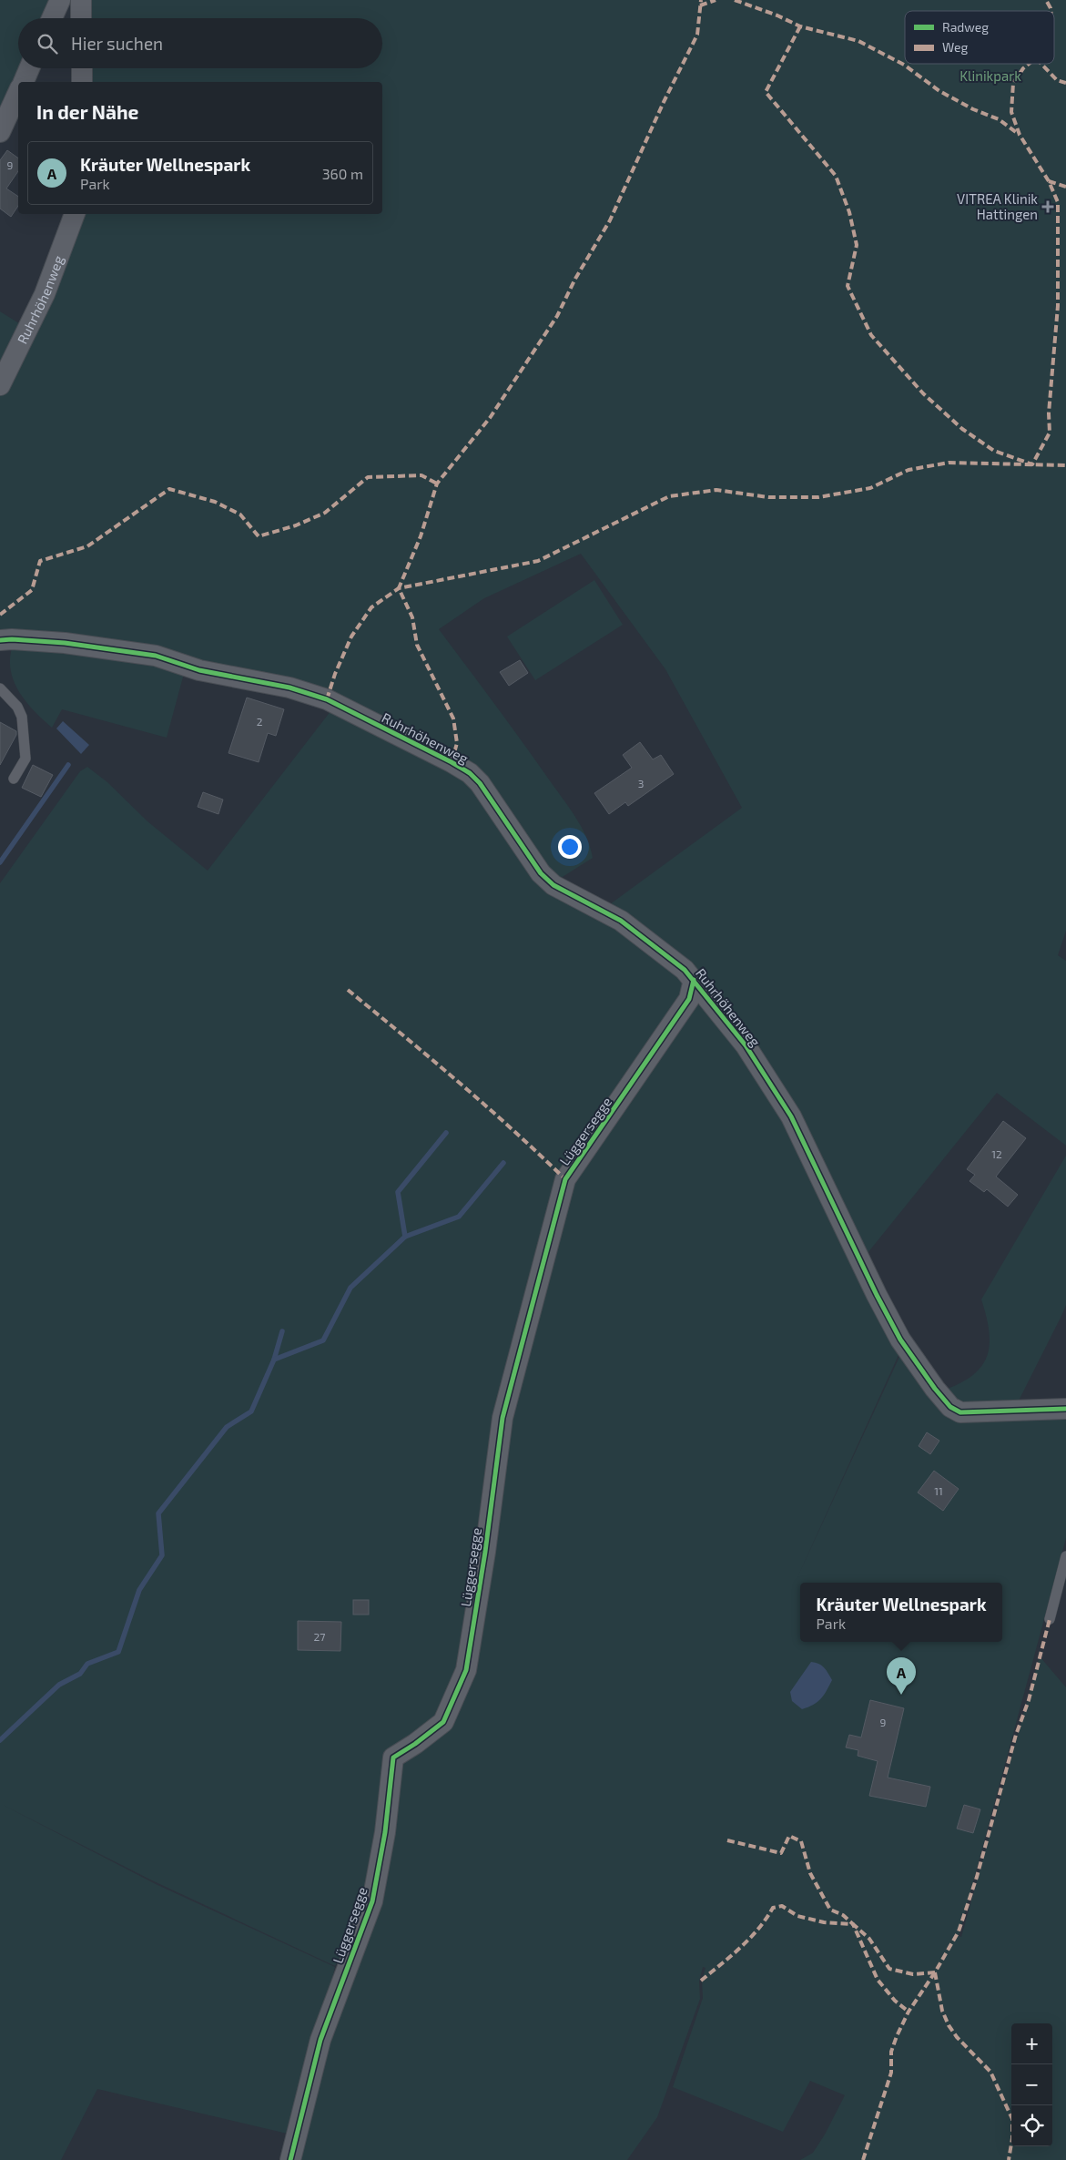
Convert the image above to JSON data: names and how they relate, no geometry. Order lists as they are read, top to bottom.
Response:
{
  "streets": {
    "street": ["Ruhrhöhenweg", "Lüggersegge"]
  },
  "crossings": [
    ["Ruhrhöhenweg", "Lüggersegge"]
  ],
  "parks": ["Klinikpark"],
  "places": {
    "health": ["VITREA Klinik Hattingen"]
  },
  "house_numbers": [
    "9",
    "2",
    "3",
    "12",
    "11",
    "27",
    "9"
  ],
  "legend": ["Radweg", "Weg"],
  "page": {
    "search": "Hier suchen",
    "heading": "In der Nähe",
    "list": [
      {
        "mark": "A",
        "name": "Kräuter Wellnespark",
        "note": "Park",
        "value": "360 m"
      }
    ],
    "popup": ["Kräuter Wellnespark", "Park"],
    "pins": "A",
    "map_buttons": ["+", "−"]
  }
}
